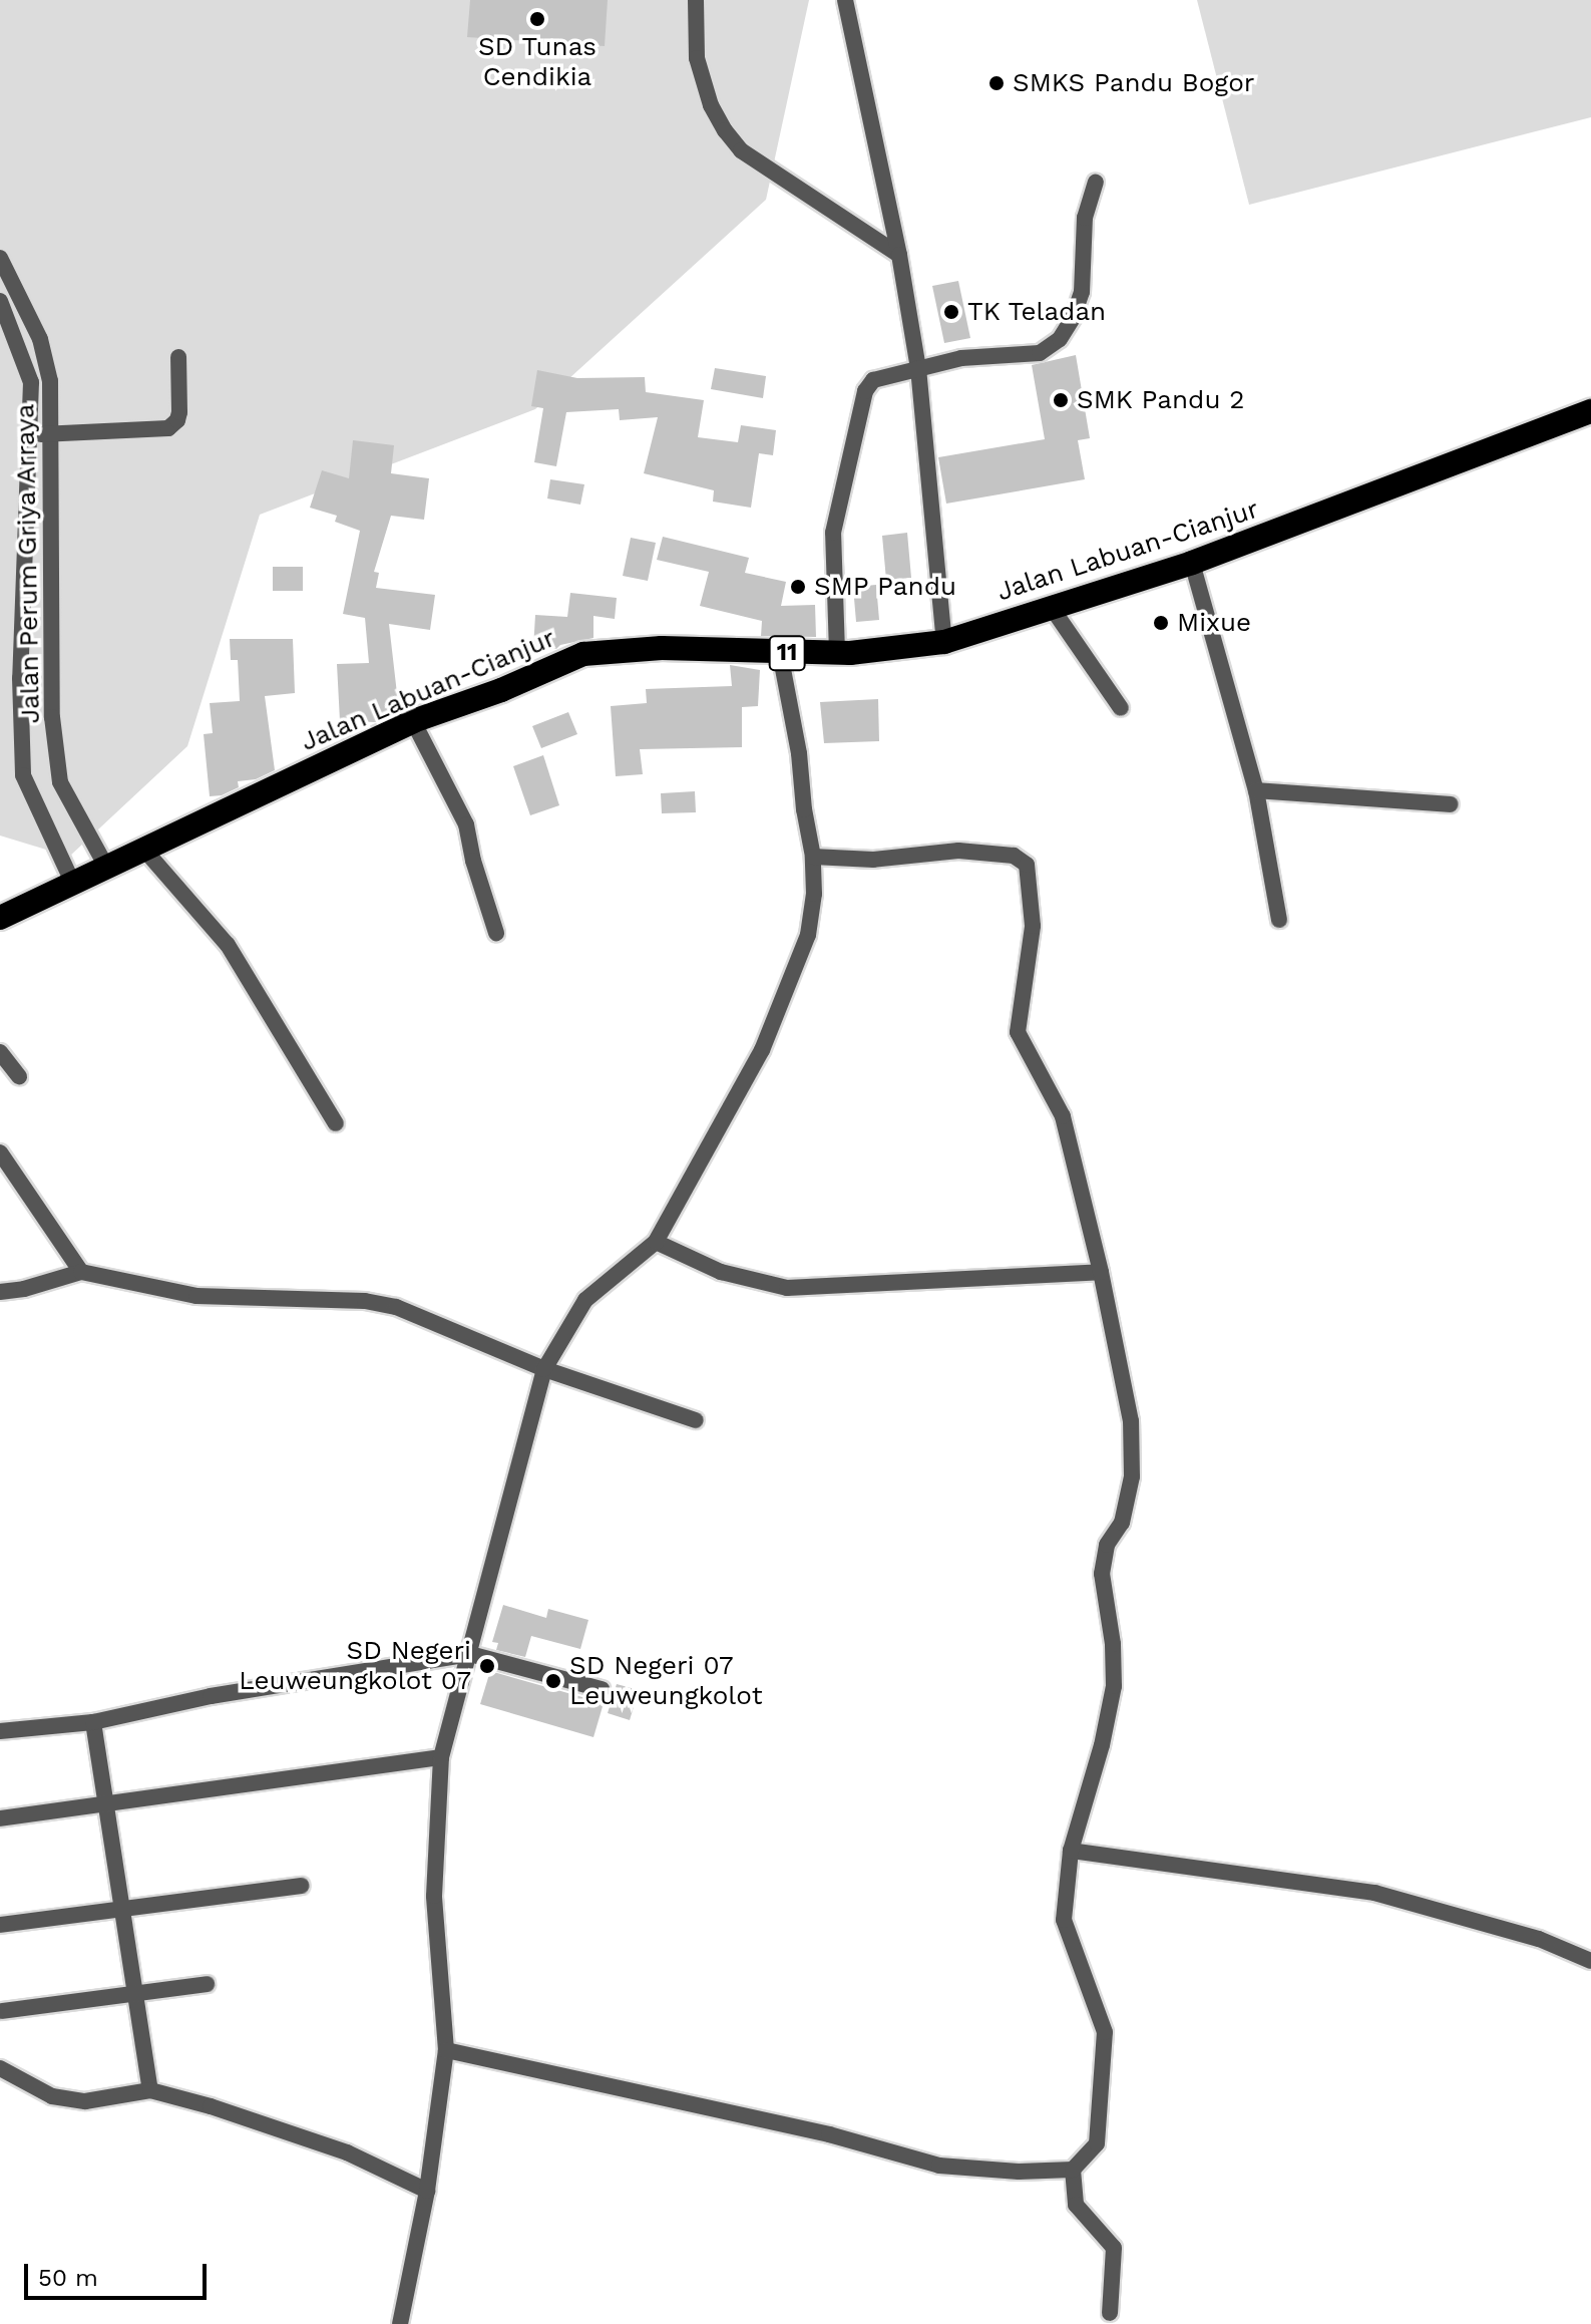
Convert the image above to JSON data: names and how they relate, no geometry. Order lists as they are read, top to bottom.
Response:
{
  "streets": {
    "highway": ["Jalan Labuan-Cianjur", "11"],
    "street": ["Jalan Perum Griya Arraya"]
  },
  "crossings": [
    ["Jalan Labuan-Cianjur", "Jalan Perum Griya Arraya"]
  ],
  "places": [
    "SD Tunas Cendikia",
    "SMKS Pandu Bogor",
    "TK Teladan",
    "SMK Pandu 2",
    "SMP Pandu",
    "Mixue",
    "SD Negeri Leuweungkolot 07",
    "SD Negeri 07 Leuweungkolot"
  ],
  "scale_bar": "50 m"
}
